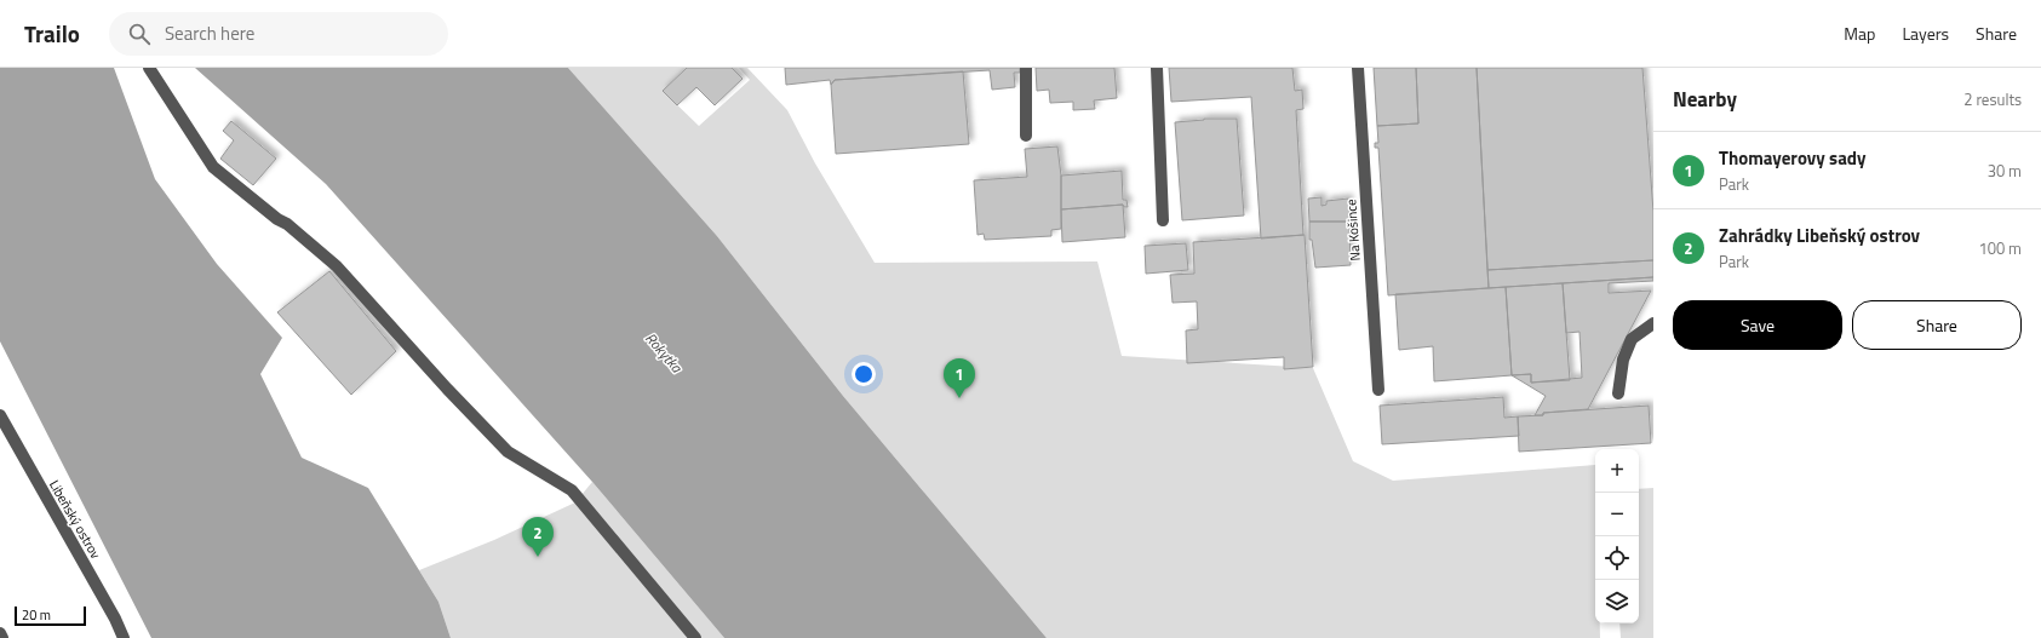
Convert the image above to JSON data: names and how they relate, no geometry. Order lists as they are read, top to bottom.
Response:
{
  "streets": {
    "street": ["Na Košince", "Libeňský ostrov"]
  },
  "water": ["Rokytka"],
  "scale_bar": "20 m",
  "page": {
    "header": "Trailo",
    "search": "Search here",
    "nav": ["Map", "Layers", "Share"],
    "heading": ["Nearby", "2 results"],
    "list": [
      {
        "mark": "1",
        "name": "Thomayerovy sady",
        "note": "Park",
        "value": "30 m"
      },
      {
        "mark": "2",
        "name": "Zahrádky Libeňský ostrov",
        "note": "Park",
        "value": "100 m"
      }
    ],
    "buttons": ["Save", "Share"],
    "pins": ["1", "2"],
    "map_buttons": ["+", "−"],
    "scale": "20 m"
  }
}
